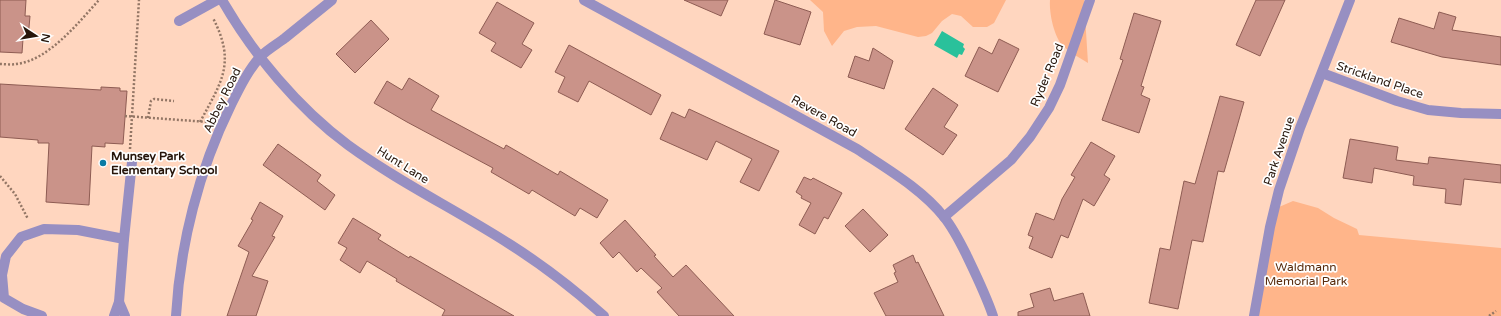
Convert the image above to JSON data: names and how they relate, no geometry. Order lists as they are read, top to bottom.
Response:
{
  "streets": {
    "street": [
      "Ryder Road",
      "Strickland Place",
      "Abbey Road",
      "Revere Road",
      "Park Avenue",
      "Hunt Lane"
    ]
  },
  "crossings": [
    ["Ryder Road", "Revere Road"],
    ["Strickland Place", "Park Avenue"],
    ["Abbey Road", "Hunt Lane"]
  ],
  "parks": ["Waldmann Memorial Park"],
  "places": ["Munsey Park Elementary School"],
  "north": "right"
}
